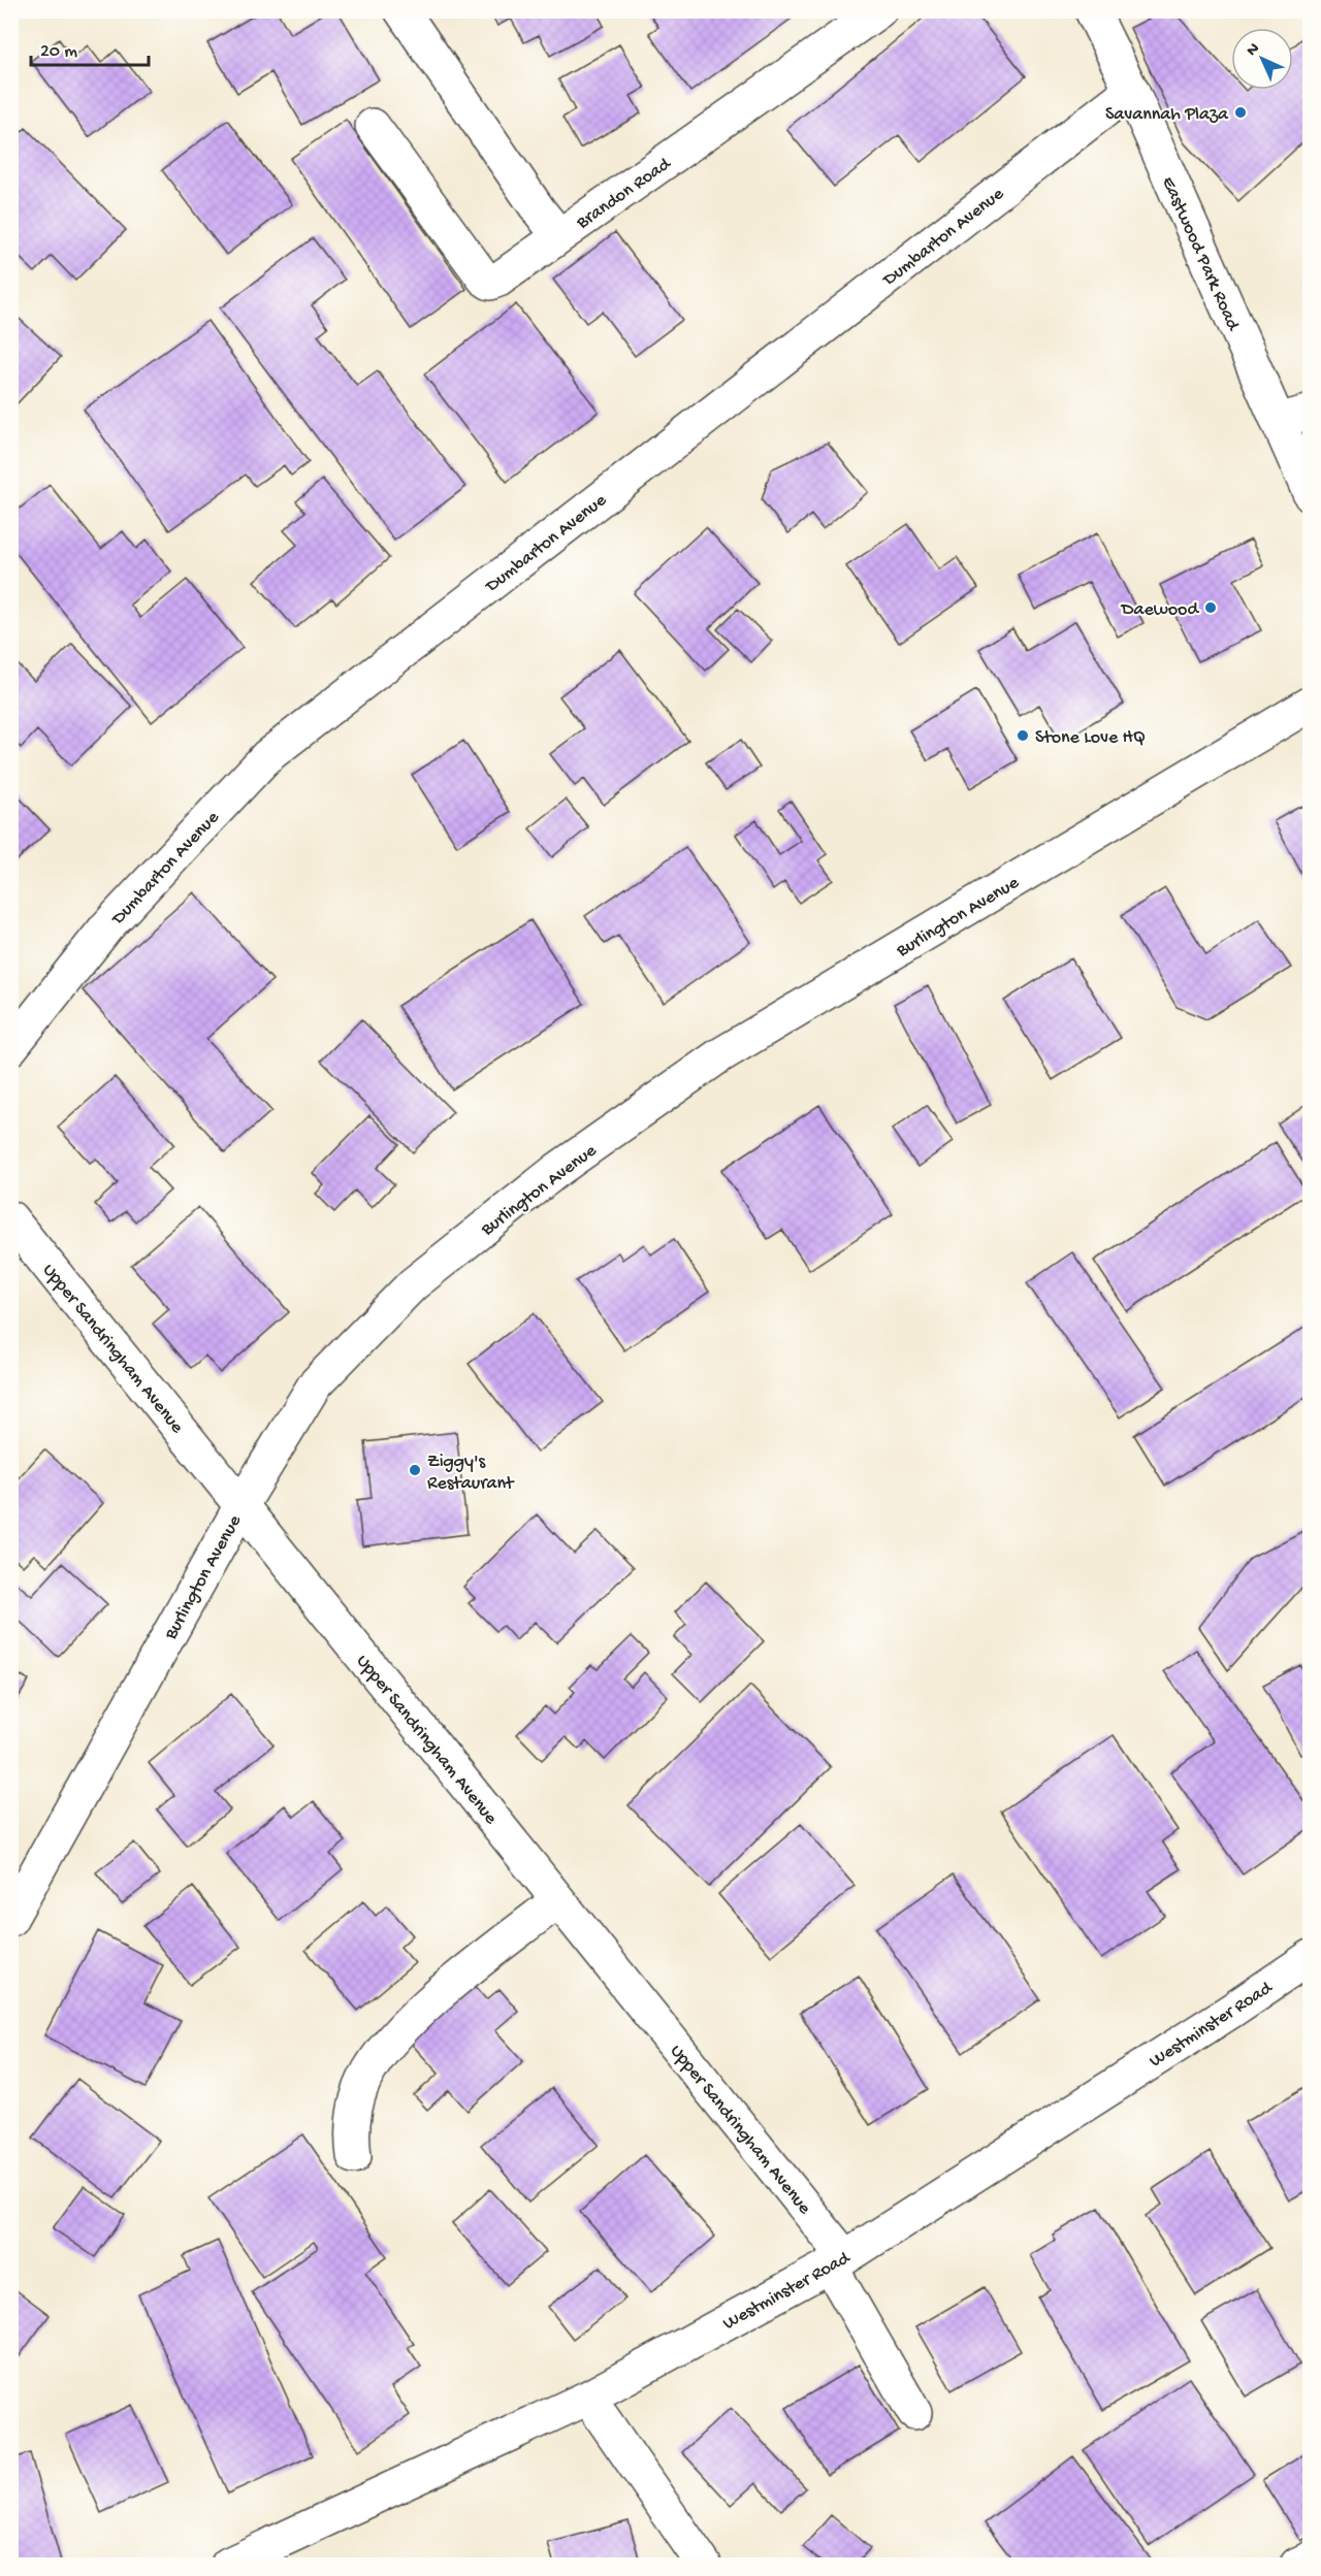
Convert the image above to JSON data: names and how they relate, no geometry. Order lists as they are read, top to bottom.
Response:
{
  "streets": {
    "street": [
      "Brandon Road",
      "Dumbarton Avenue",
      "Eastwood Park Road",
      "Burlington Avenue",
      "Upper Sandringham Avenue",
      "Westminster Road"
    ]
  },
  "crossings": [
    ["Dumbarton Avenue", "Eastwood Park Road"],
    ["Burlington Avenue", "Upper Sandringham Avenue"],
    ["Upper Sandringham Avenue", "Westminster Road"]
  ],
  "places": [
    "Savannah Plaza",
    "Daewood",
    "Stone Love HQ",
    "Ziggy's Restaurant"
  ],
  "scale_bar": "20 m",
  "north": "top left"
}
